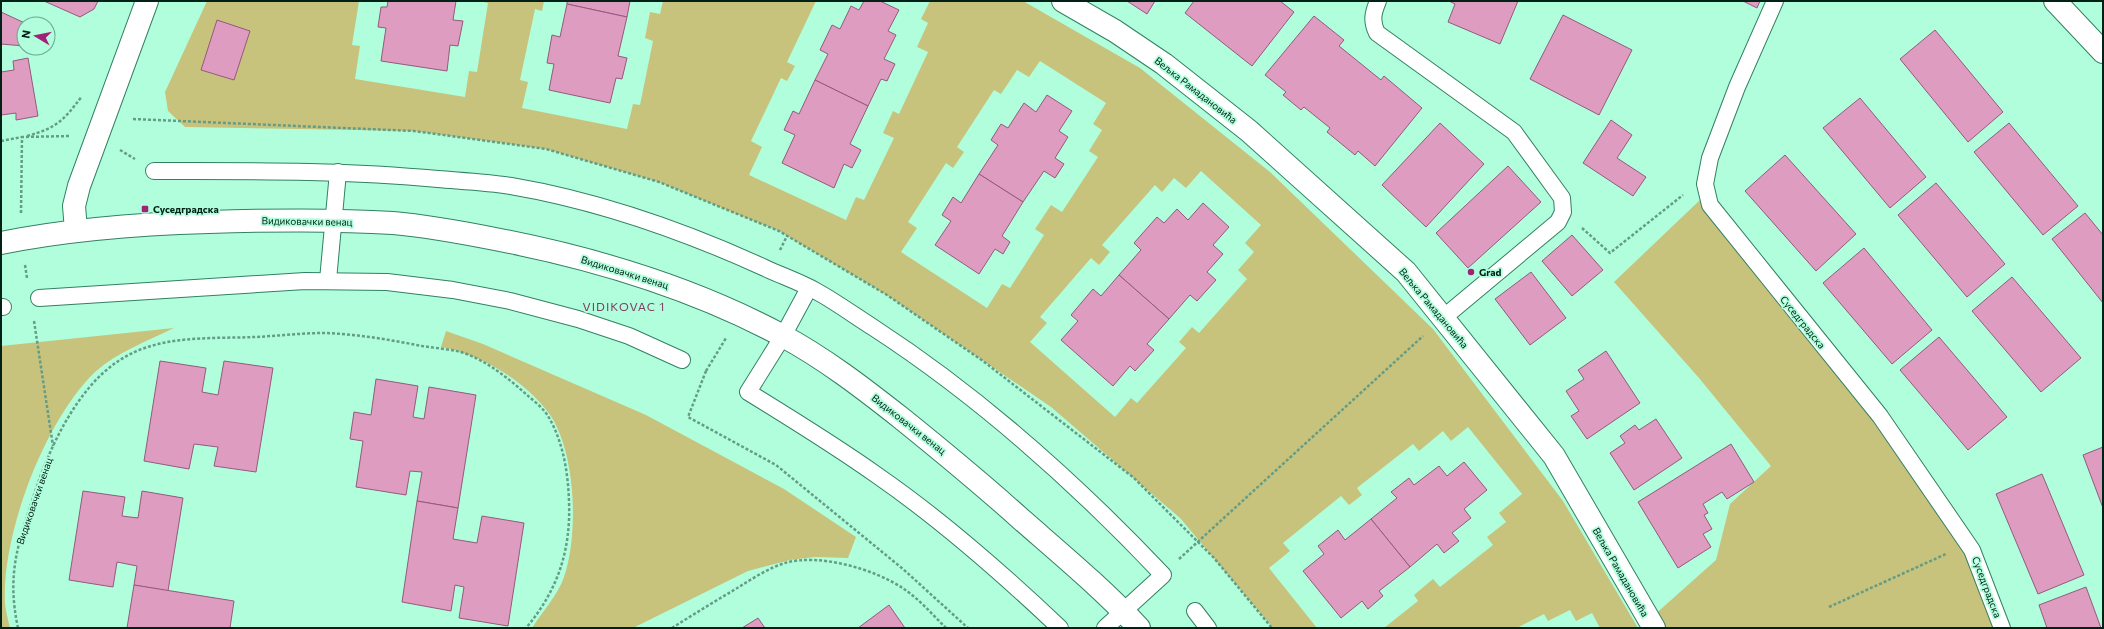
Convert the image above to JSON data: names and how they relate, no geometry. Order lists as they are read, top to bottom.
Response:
{
  "streets": {
    "street": ["Вељка Рамадановића", "Видиковачки венац"],
    "lane": ["Суседградска"]
  },
  "districts": ["VIDIKOVAC 1"],
  "places": {
    "transit": ["Суседградска"],
    "other": ["Grad"]
  },
  "north": "left"
}
